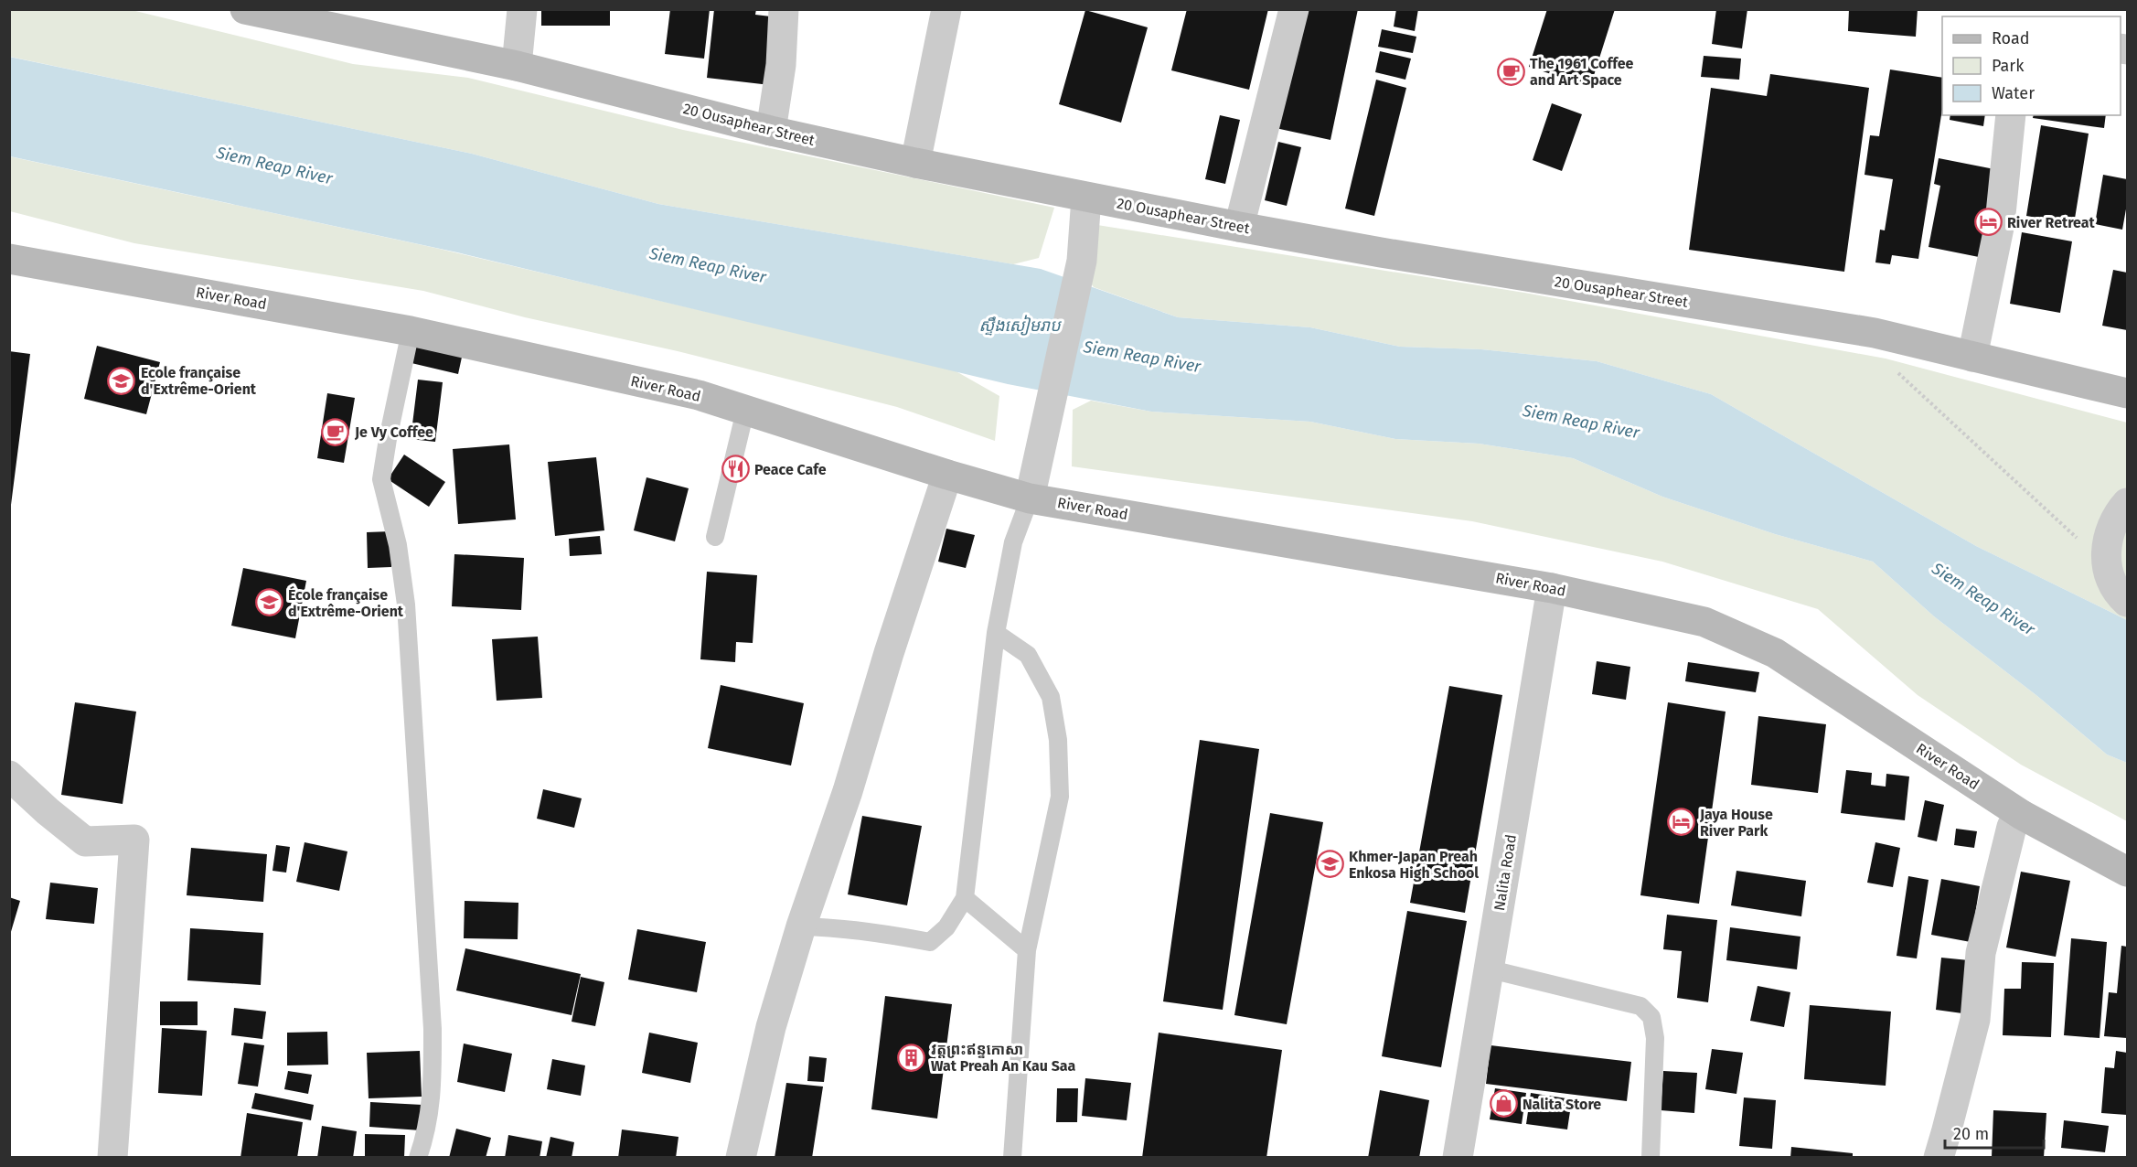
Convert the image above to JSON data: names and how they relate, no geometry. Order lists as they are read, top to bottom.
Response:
{
  "streets": {
    "street": ["20 Ousaphear Street", "River Road", "Nalita Road"]
  },
  "crossings": [
    ["River Road", "Nalita Road"]
  ],
  "water": ["Siem Reap River", "ស្ទឹងសៀមរាប"],
  "places": {
    "cafe": ["The 1961 Coffee and Art Space", "Je Vy Coffee"],
    "hotel": ["River Retreat", "Jaya House River Park"],
    "school or university": ["Ecole française d'Extrême-Orient", "École française d'Extrême-Orient", "Khmer-Japan Preah Enkosa High School"],
    "restaurant": ["Peace Cafe"],
    "building": ["វត្តព្រះឥន្ទកោសា Wat Preah An Kau Saa"],
    "shop": ["Nalita Store"]
  },
  "legend": ["Road", "Park", "Water"],
  "scale_bar": "20 m"
}
